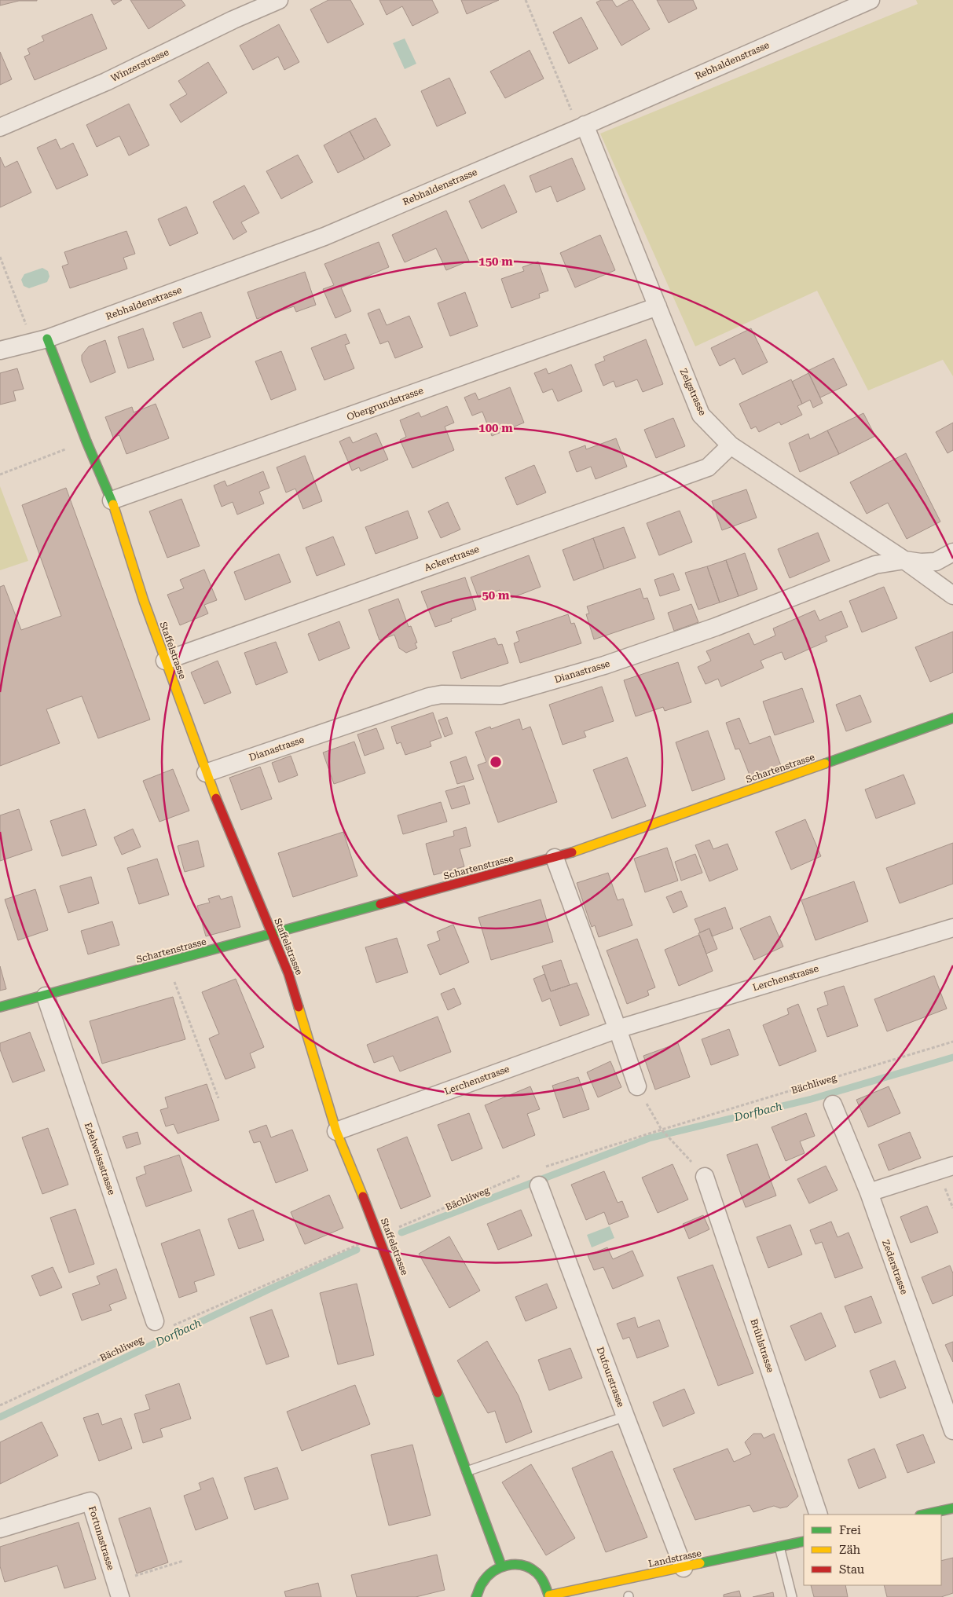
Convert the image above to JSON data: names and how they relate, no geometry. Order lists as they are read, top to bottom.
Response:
{
  "streets": {
    "street": [
      "Rebhaldenstrasse",
      "Winzerstrasse",
      "Zelgstrasse",
      "Obergrundstrasse",
      "Ackerstrasse",
      "Staffelstrasse",
      "Dianastrasse",
      "Schartenstrasse",
      "Lerchenstrasse",
      "Edelweissstrasse",
      "Zederstrasse",
      "Brühlstrasse",
      "Dufourstrasse",
      "Fortunastrasse",
      "Landstrasse"
    ],
    "path": ["Bächliweg"]
  },
  "crossings": [
    ["Rebhaldenstrasse", "Zelgstrasse"],
    ["Rebhaldenstrasse", "Staffelstrasse"],
    ["Zelgstrasse", "Obergrundstrasse"],
    ["Zelgstrasse", "Ackerstrasse"],
    ["Zelgstrasse", "Dianastrasse"],
    ["Obergrundstrasse", "Staffelstrasse"],
    ["Ackerstrasse", "Staffelstrasse"],
    ["Staffelstrasse", "Dianastrasse"],
    ["Staffelstrasse", "Schartenstrasse"],
    ["Staffelstrasse", "Lerchenstrasse"],
    ["Staffelstrasse", "Bächliweg"],
    ["Schartenstrasse", "Edelweissstrasse"],
    ["Bächliweg", "Edelweissstrasse"],
    ["Bächliweg", "Dufourstrasse"],
    ["Dufourstrasse", "Landstrasse"]
  ],
  "water": ["Dorfbach"],
  "legend": ["Frei", "Zäh", "Stau"],
  "rings": ["150 m", "100 m", "50 m"]
}
